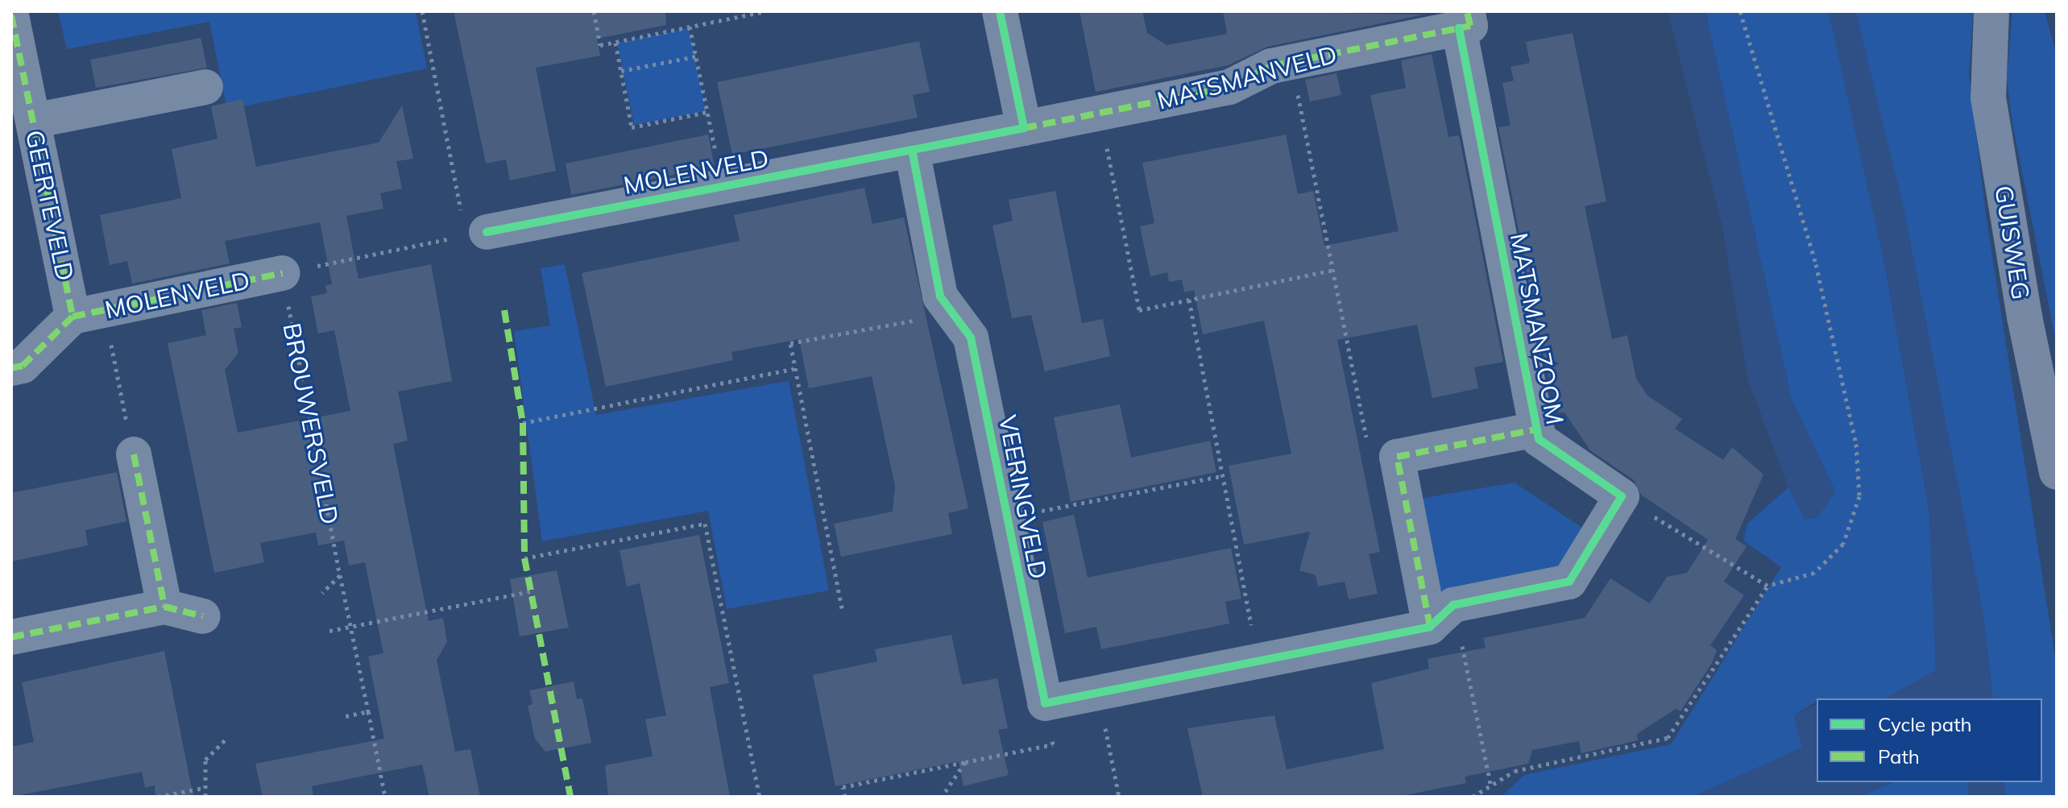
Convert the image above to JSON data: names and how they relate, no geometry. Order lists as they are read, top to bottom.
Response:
{
  "streets": {
    "main road": ["GUISWEG"],
    "street": [
      "MATSMANVELD",
      "MOLENVELD",
      "GEERTEVELD",
      "MATSMANZOOM",
      "VEERINGVELD"
    ],
    "path": ["BROUWERSVELD"]
  },
  "crossings": [
    ["MATSMANVELD", "MATSMANZOOM"],
    ["MOLENVELD", "GEERTEVELD"],
    ["MOLENVELD", "BROUWERSVELD"],
    ["MOLENVELD", "VEERINGVELD"]
  ],
  "legend": ["Cycle path", "Path"]
}
